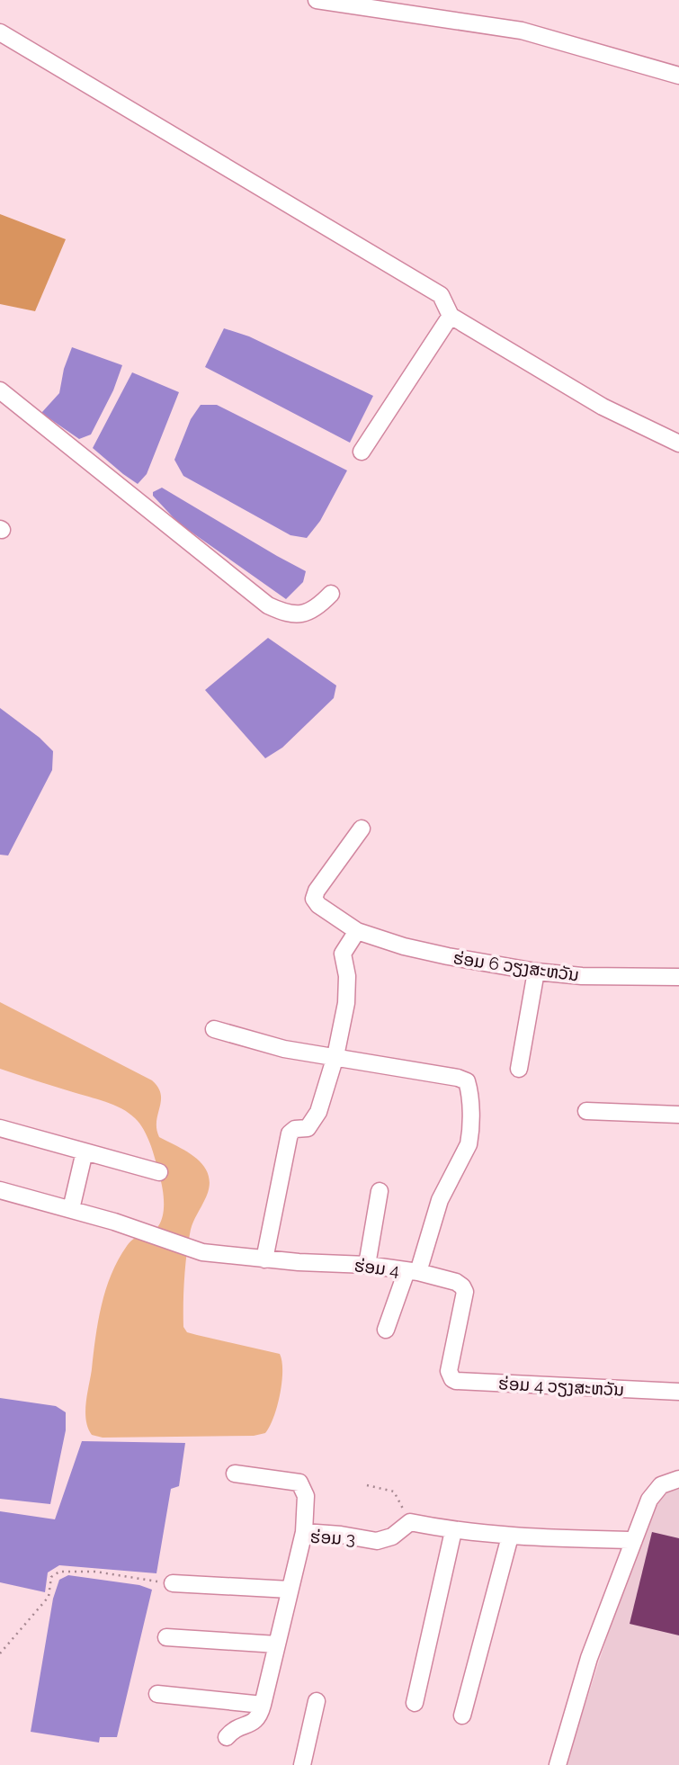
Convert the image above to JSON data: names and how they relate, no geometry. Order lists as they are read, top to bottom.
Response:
{
  "streets": {
    "street": [
      "ຮ່ອມ 6 ວຽງສະຫວັນ",
      "ຮ່ອມ 4",
      "ຮ່ອມ 4 ວຽງສະຫວັນ",
      "ຮ່ອມ 3"
    ]
  },
  "crossings": [
    ["ຮ່ອມ 4", "ຮ່ອມ 4 ວຽງສະຫວັນ"]
  ]
}
